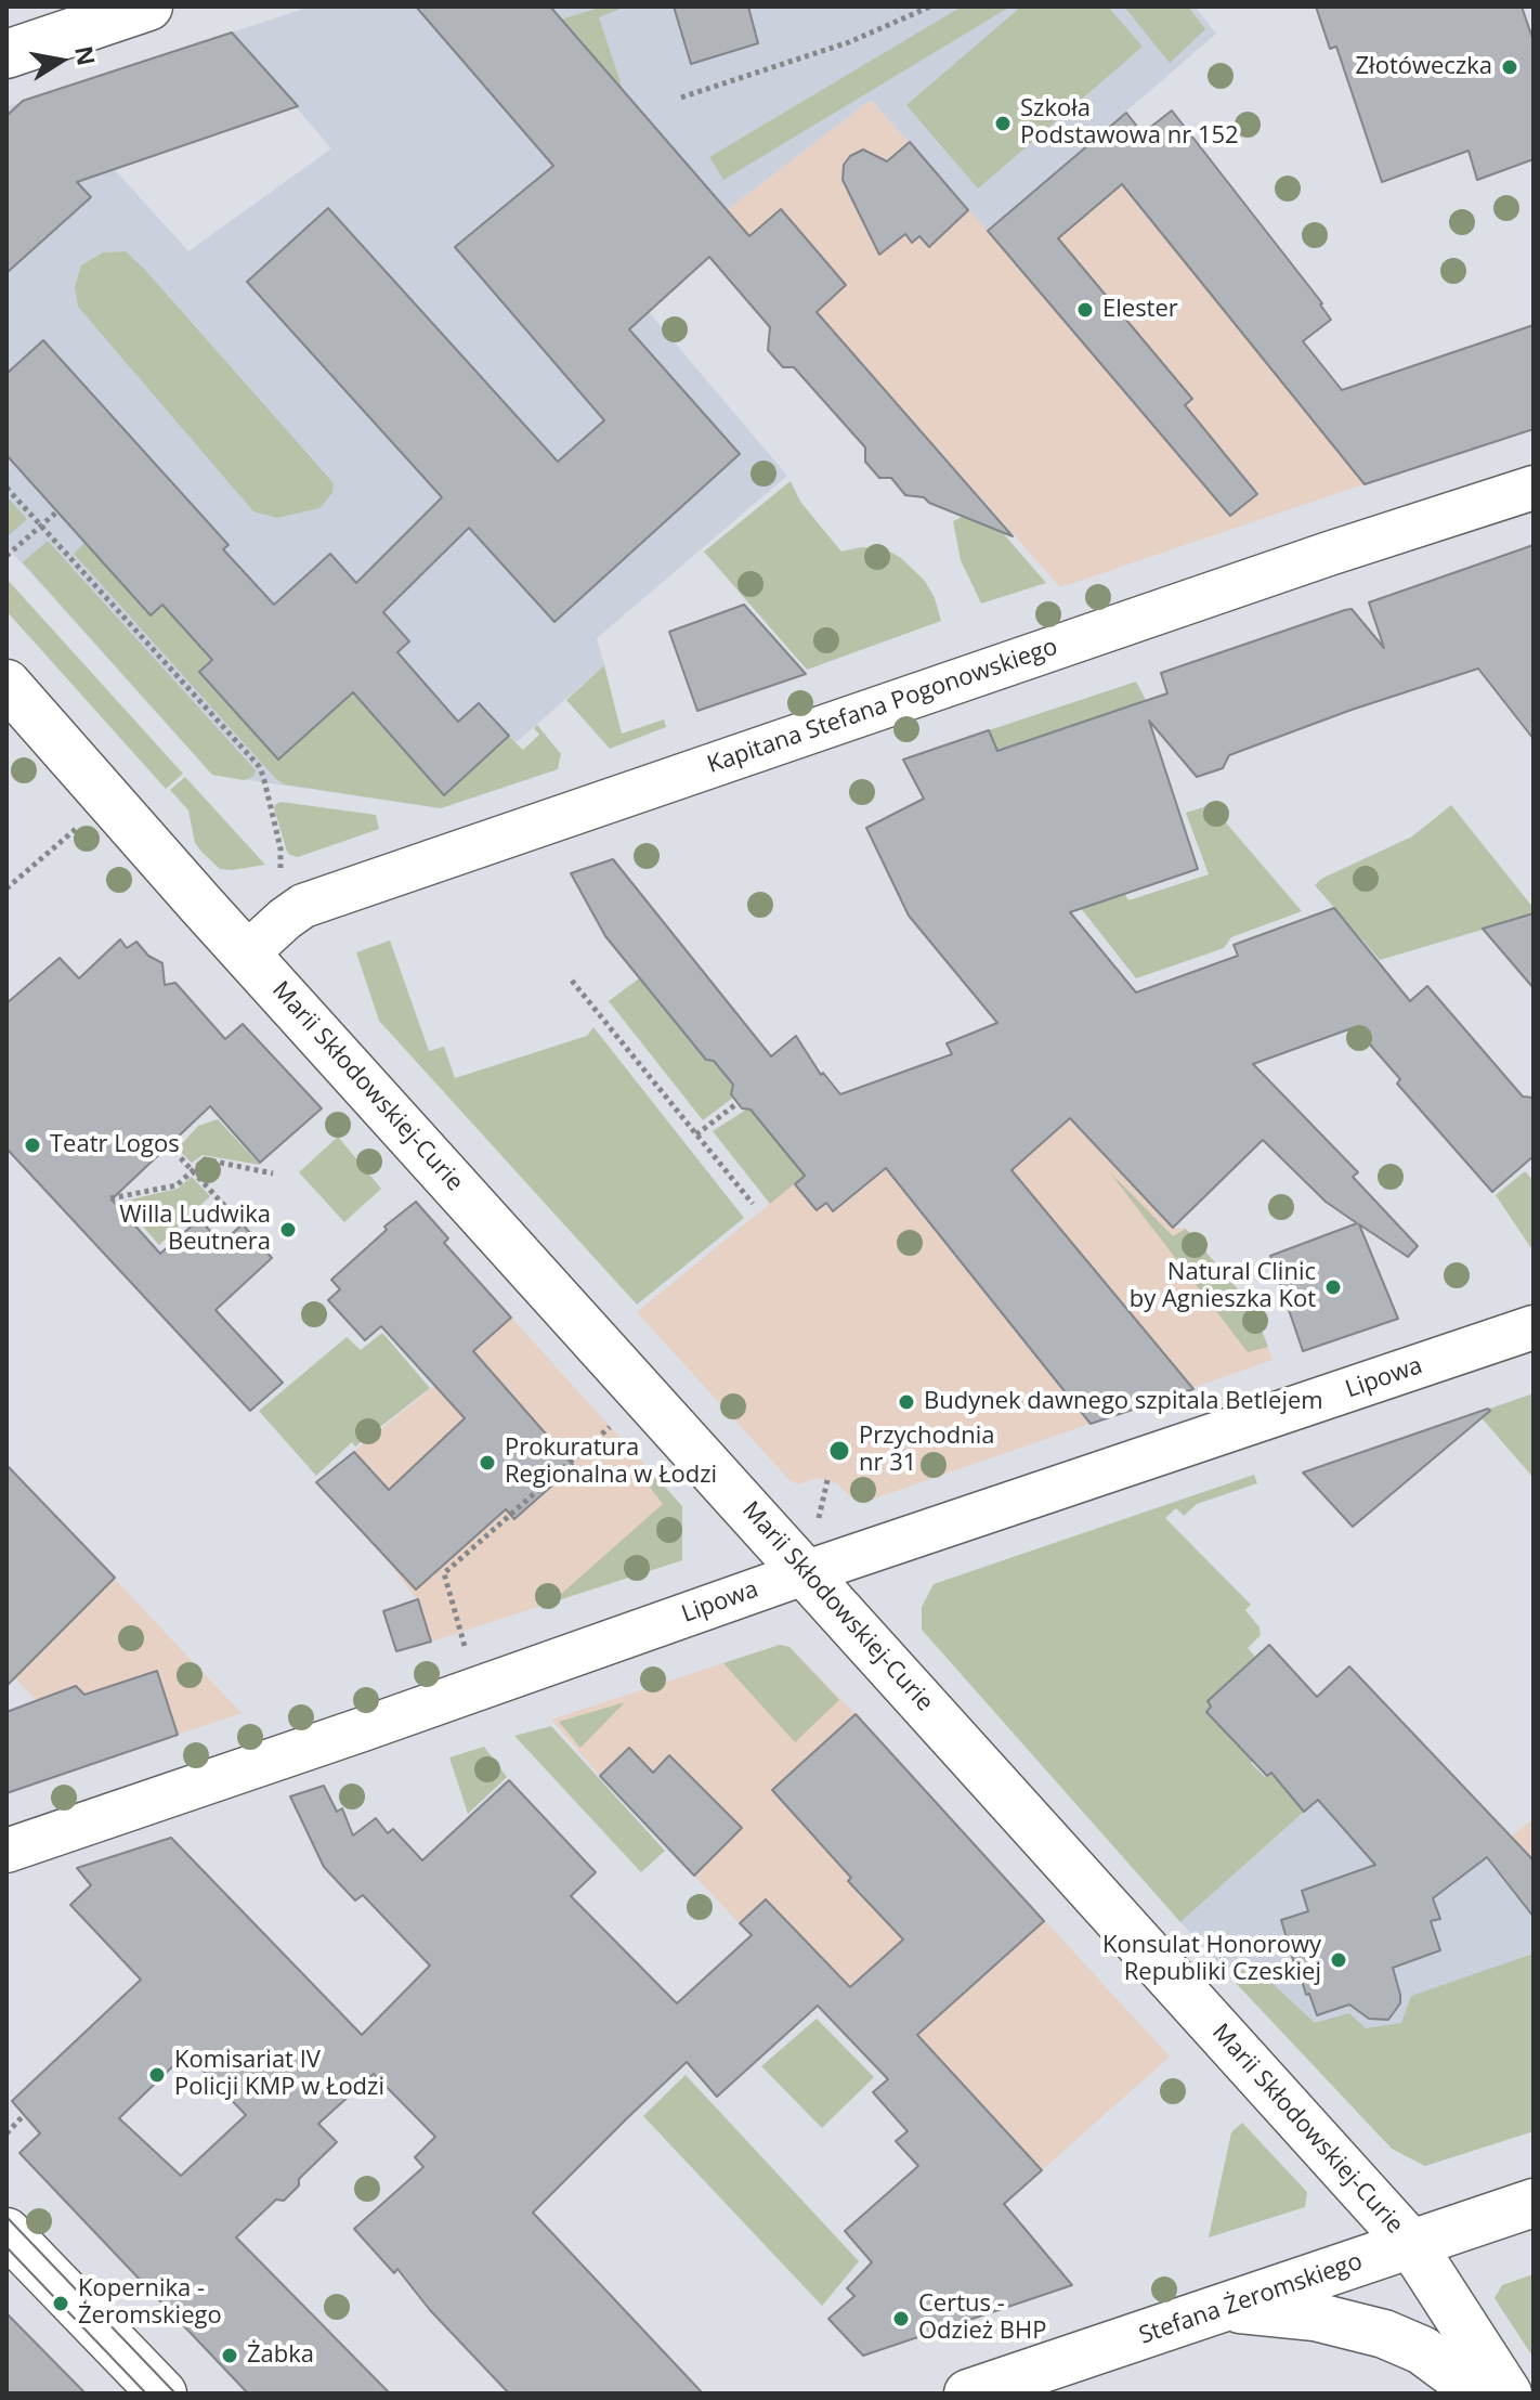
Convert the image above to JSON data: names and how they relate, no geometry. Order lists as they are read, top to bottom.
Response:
{
  "streets": {
    "street": [
      "Kapitana Stefana Pogonowskiego",
      "Marii Skłodowskiej-Curie",
      "Lipowa",
      "Stefana Żeromskiego"
    ]
  },
  "crossings": [
    ["Kapitana Stefana Pogonowskiego", "Marii Skłodowskiej-Curie"],
    ["Marii Skłodowskiej-Curie", "Lipowa"],
    ["Marii Skłodowskiej-Curie", "Stefana Żeromskiego"]
  ],
  "places": [
    "Złotóweczka",
    "Szkoła Podstawowa nr 152",
    "Elester",
    "Teatr Logos",
    "Willa Ludwika Beutnera",
    "Natural Clinic by Agnieszka Kot",
    "Budynek dawnego szpitala Betlejem",
    "Przychodnia nr 31",
    "Prokuratura Regionalna w Łodzi",
    "Konsulat Honorowy Republiki Czeskiej",
    "Komisariat IV Policji KMP w Łodzi",
    "Kopernika - Żeromskiego",
    "Certus - Odzież BHP",
    "Żabka"
  ],
  "north": "right"
}
